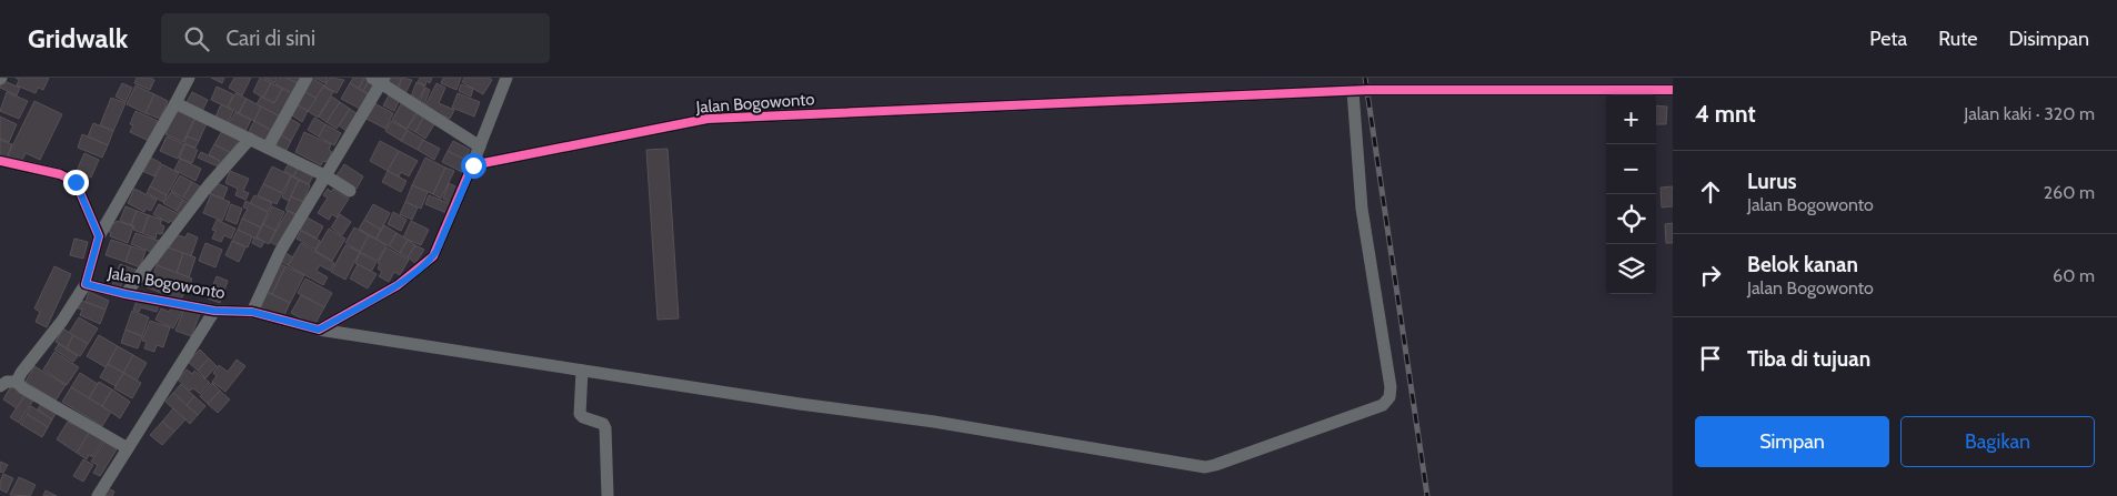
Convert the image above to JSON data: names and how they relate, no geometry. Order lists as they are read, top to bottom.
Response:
{
  "streets": {
    "street": ["Jalan Bogowonto"]
  },
  "page": {
    "header": "Gridwalk",
    "search": "Cari di sini",
    "nav": ["Peta", "Rute", "Disimpan"],
    "heading": ["4 mnt", "Jalan kaki · 320 m"],
    "map_buttons": ["+", "−"],
    "list": [
      ["Lurus", "Jalan Bogowonto", "260 m"],
      ["Belok kanan", "Jalan Bogowonto", "60 m"],
      "Tiba di tujuan"
    ],
    "buttons": ["Simpan", "Bagikan"]
  }
}
